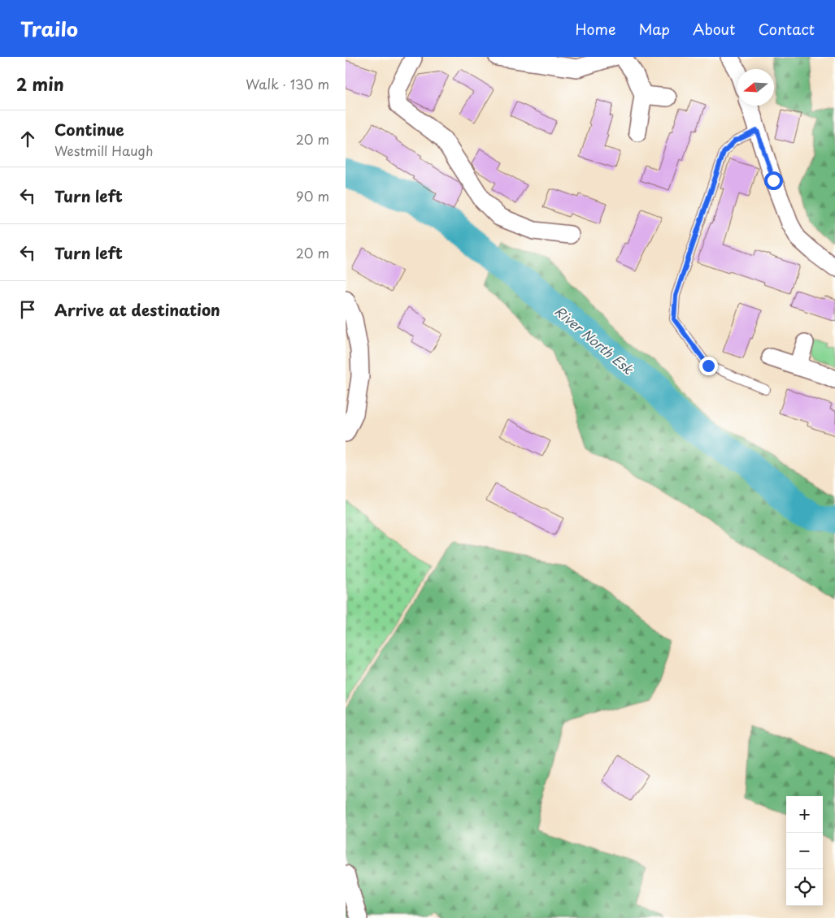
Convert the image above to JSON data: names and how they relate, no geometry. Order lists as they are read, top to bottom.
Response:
{
  "water": ["River North Esk"],
  "north": "left",
  "page": {
    "header": "Trailo",
    "nav": [
      "Home",
      "Map",
      "About",
      "Contact"
    ],
    "heading": ["2 min", "Walk · 130 m"],
    "list": [
      ["Continue", "Westmill Haugh", "20 m"],
      ["Turn left", "90 m"],
      ["Turn left", "20 m"],
      "Arrive at destination"
    ],
    "map_buttons": ["+", "−"]
  }
}
